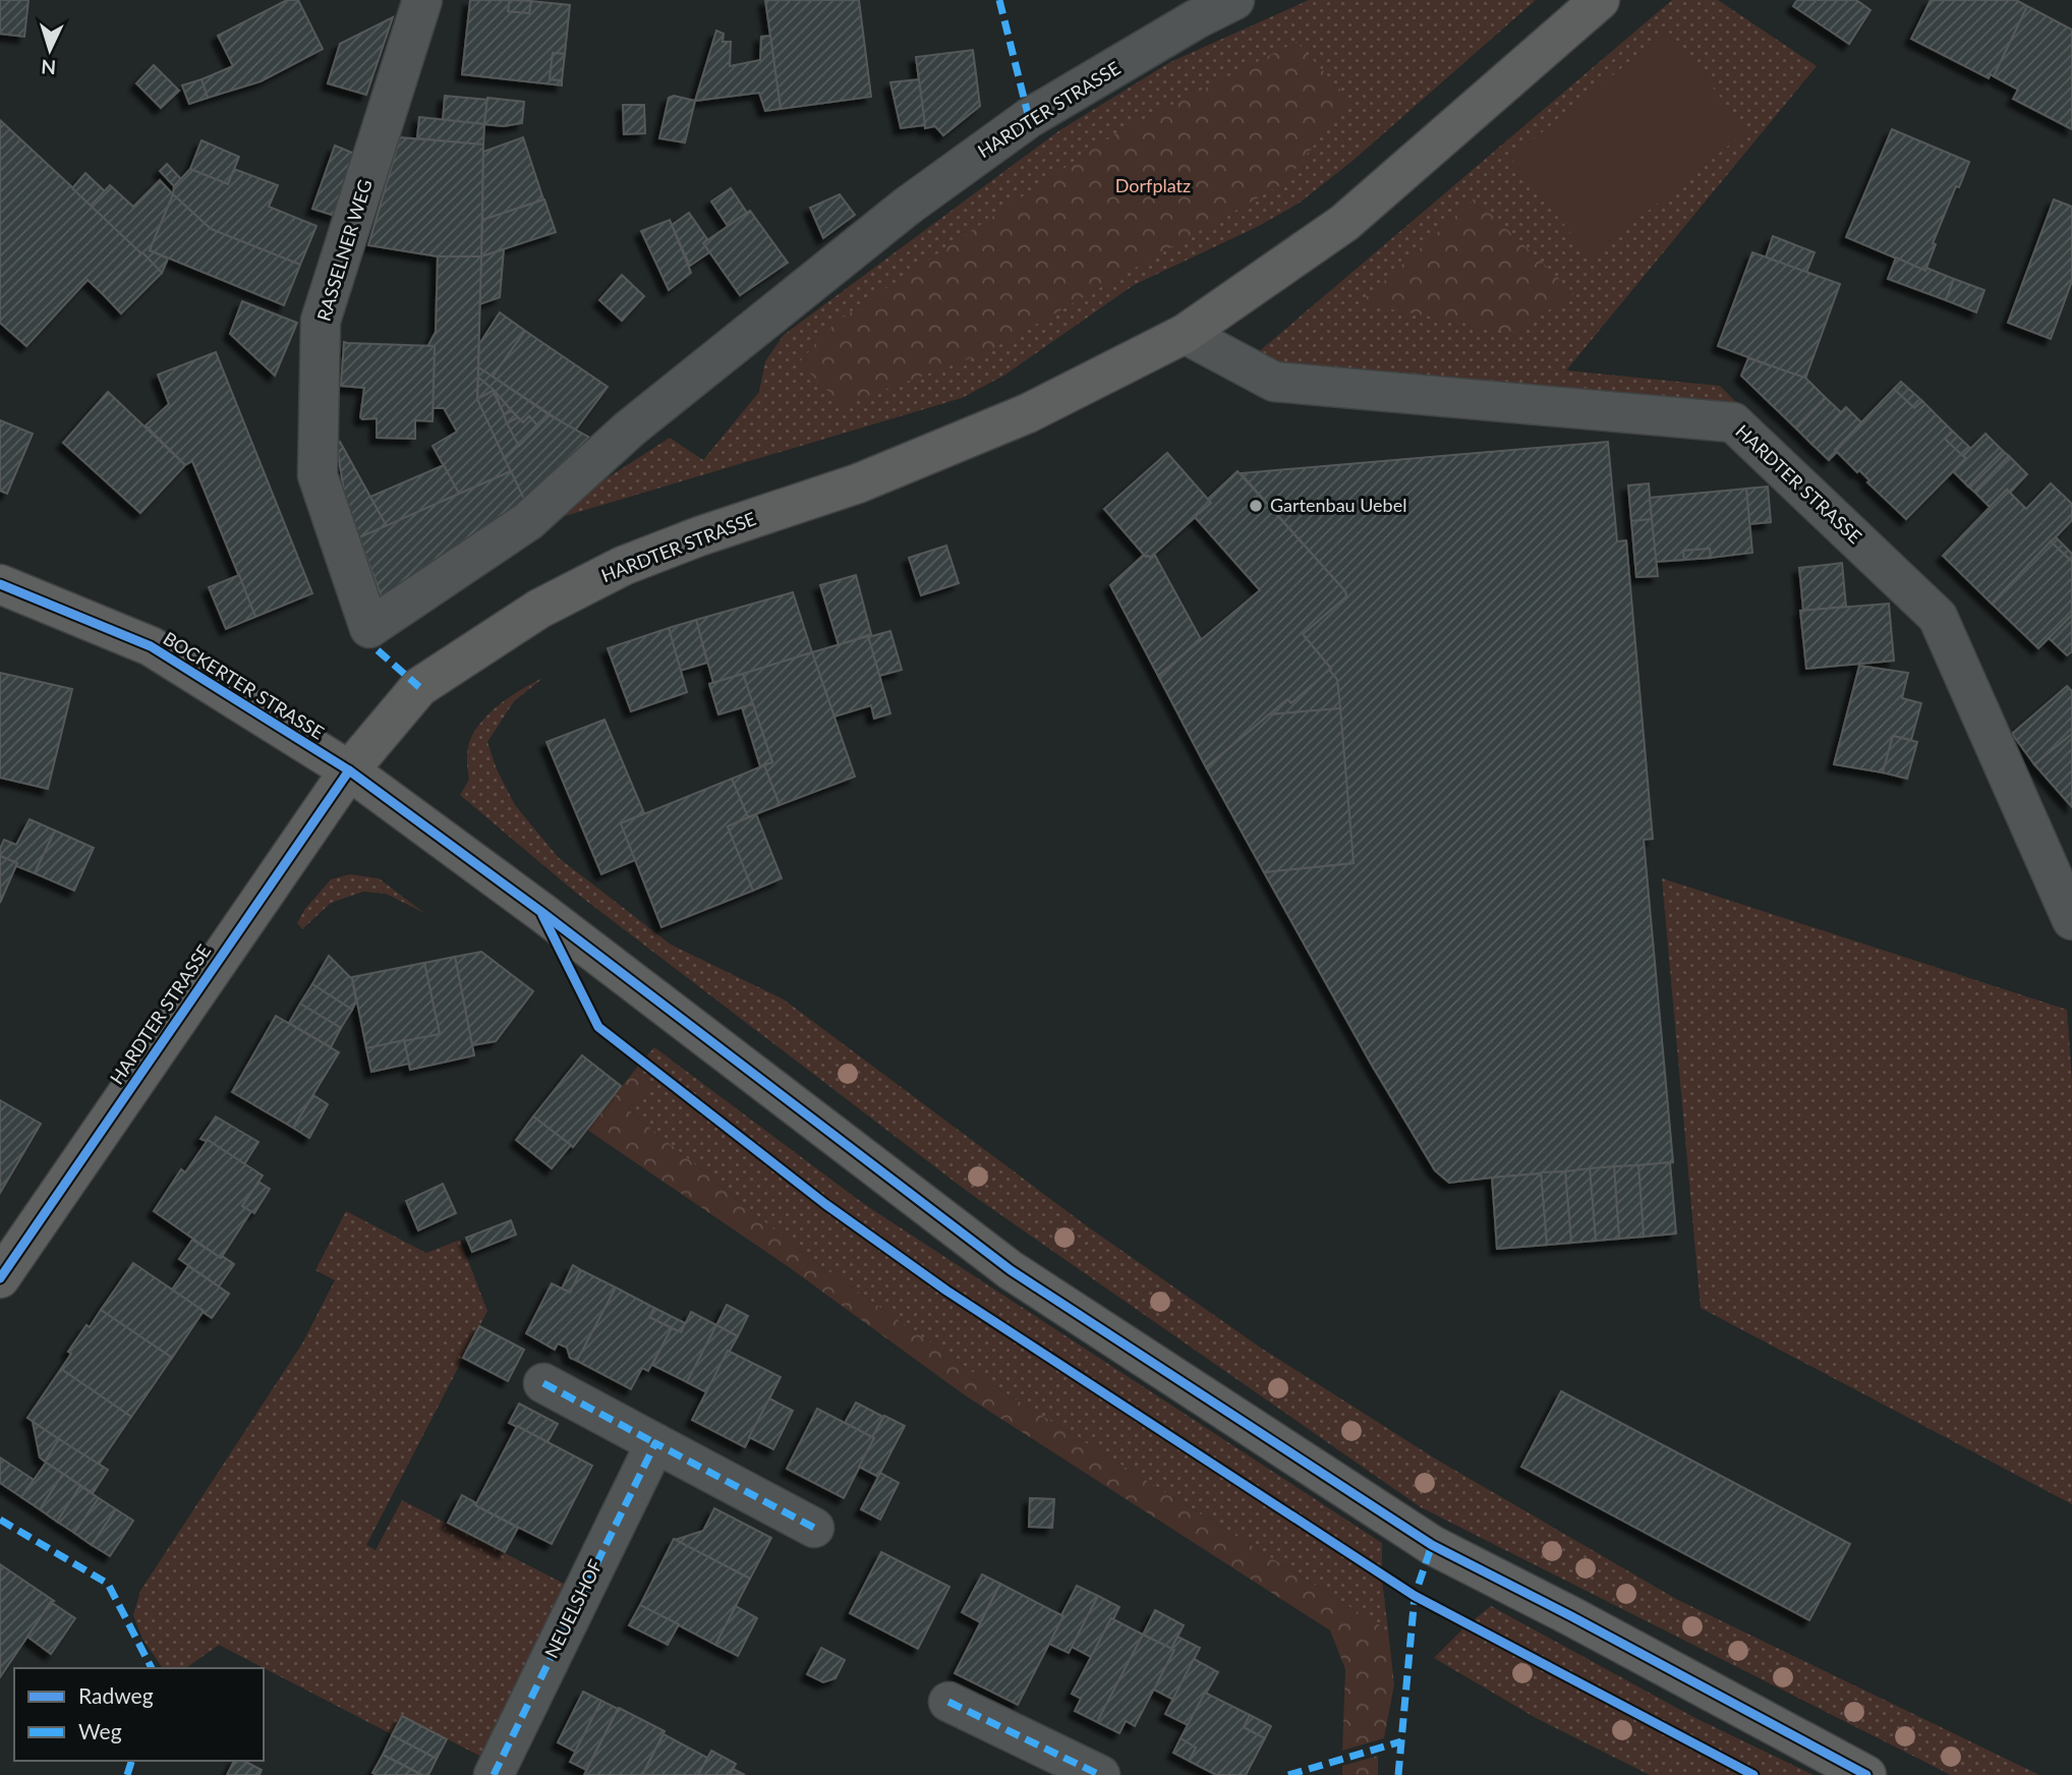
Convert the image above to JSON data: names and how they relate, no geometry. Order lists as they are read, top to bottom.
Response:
{
  "streets": {
    "street": [
      "HARDTER STRASSE",
      "RASSELNER WEG",
      "BOCKERTER STRASSE",
      "NEUELSHOF"
    ]
  },
  "crossings": [
    ["HARDTER STRASSE", "RASSELNER WEG"],
    ["HARDTER STRASSE", "BOCKERTER STRASSE"]
  ],
  "parks": ["Dorfplatz"],
  "places": ["Gartenbau Uebel"],
  "legend": ["Radweg", "Weg"],
  "north": "bottom"
}
